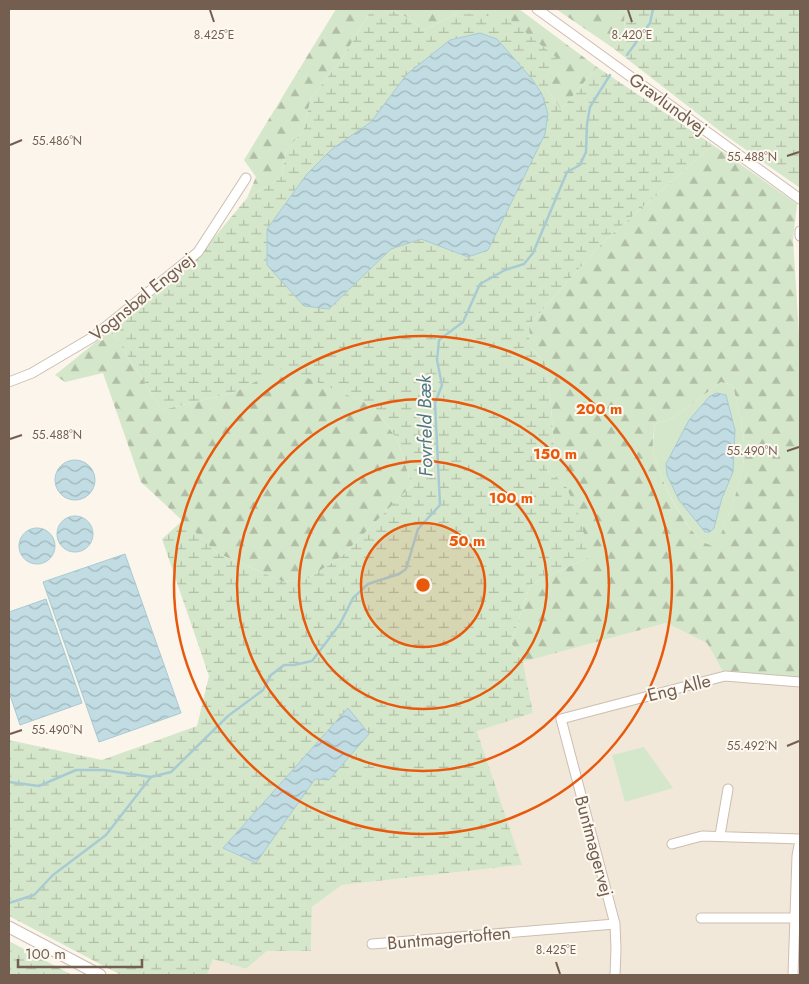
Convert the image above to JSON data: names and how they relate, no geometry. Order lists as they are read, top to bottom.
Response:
{
  "streets": {
    "street": [
      "Gravlundvej",
      "Vognsbøl Engvej",
      "Eng Alle",
      "Buntmagervej",
      "Buntmagertoften"
    ]
  },
  "crossings": [
    ["Eng Alle", "Buntmagervej"],
    ["Buntmagervej", "Buntmagertoften"]
  ],
  "water": ["Fovrfeld Bæk"],
  "scale_bar": "100 m",
  "coordinates": [
    "8.425°E",
    "8.420°E",
    "55.486°N",
    "55.488°N",
    "55.490°N",
    "55.492°N"
  ],
  "rings": [
    "200 m",
    "150 m",
    "100 m",
    "50 m"
  ]
}
